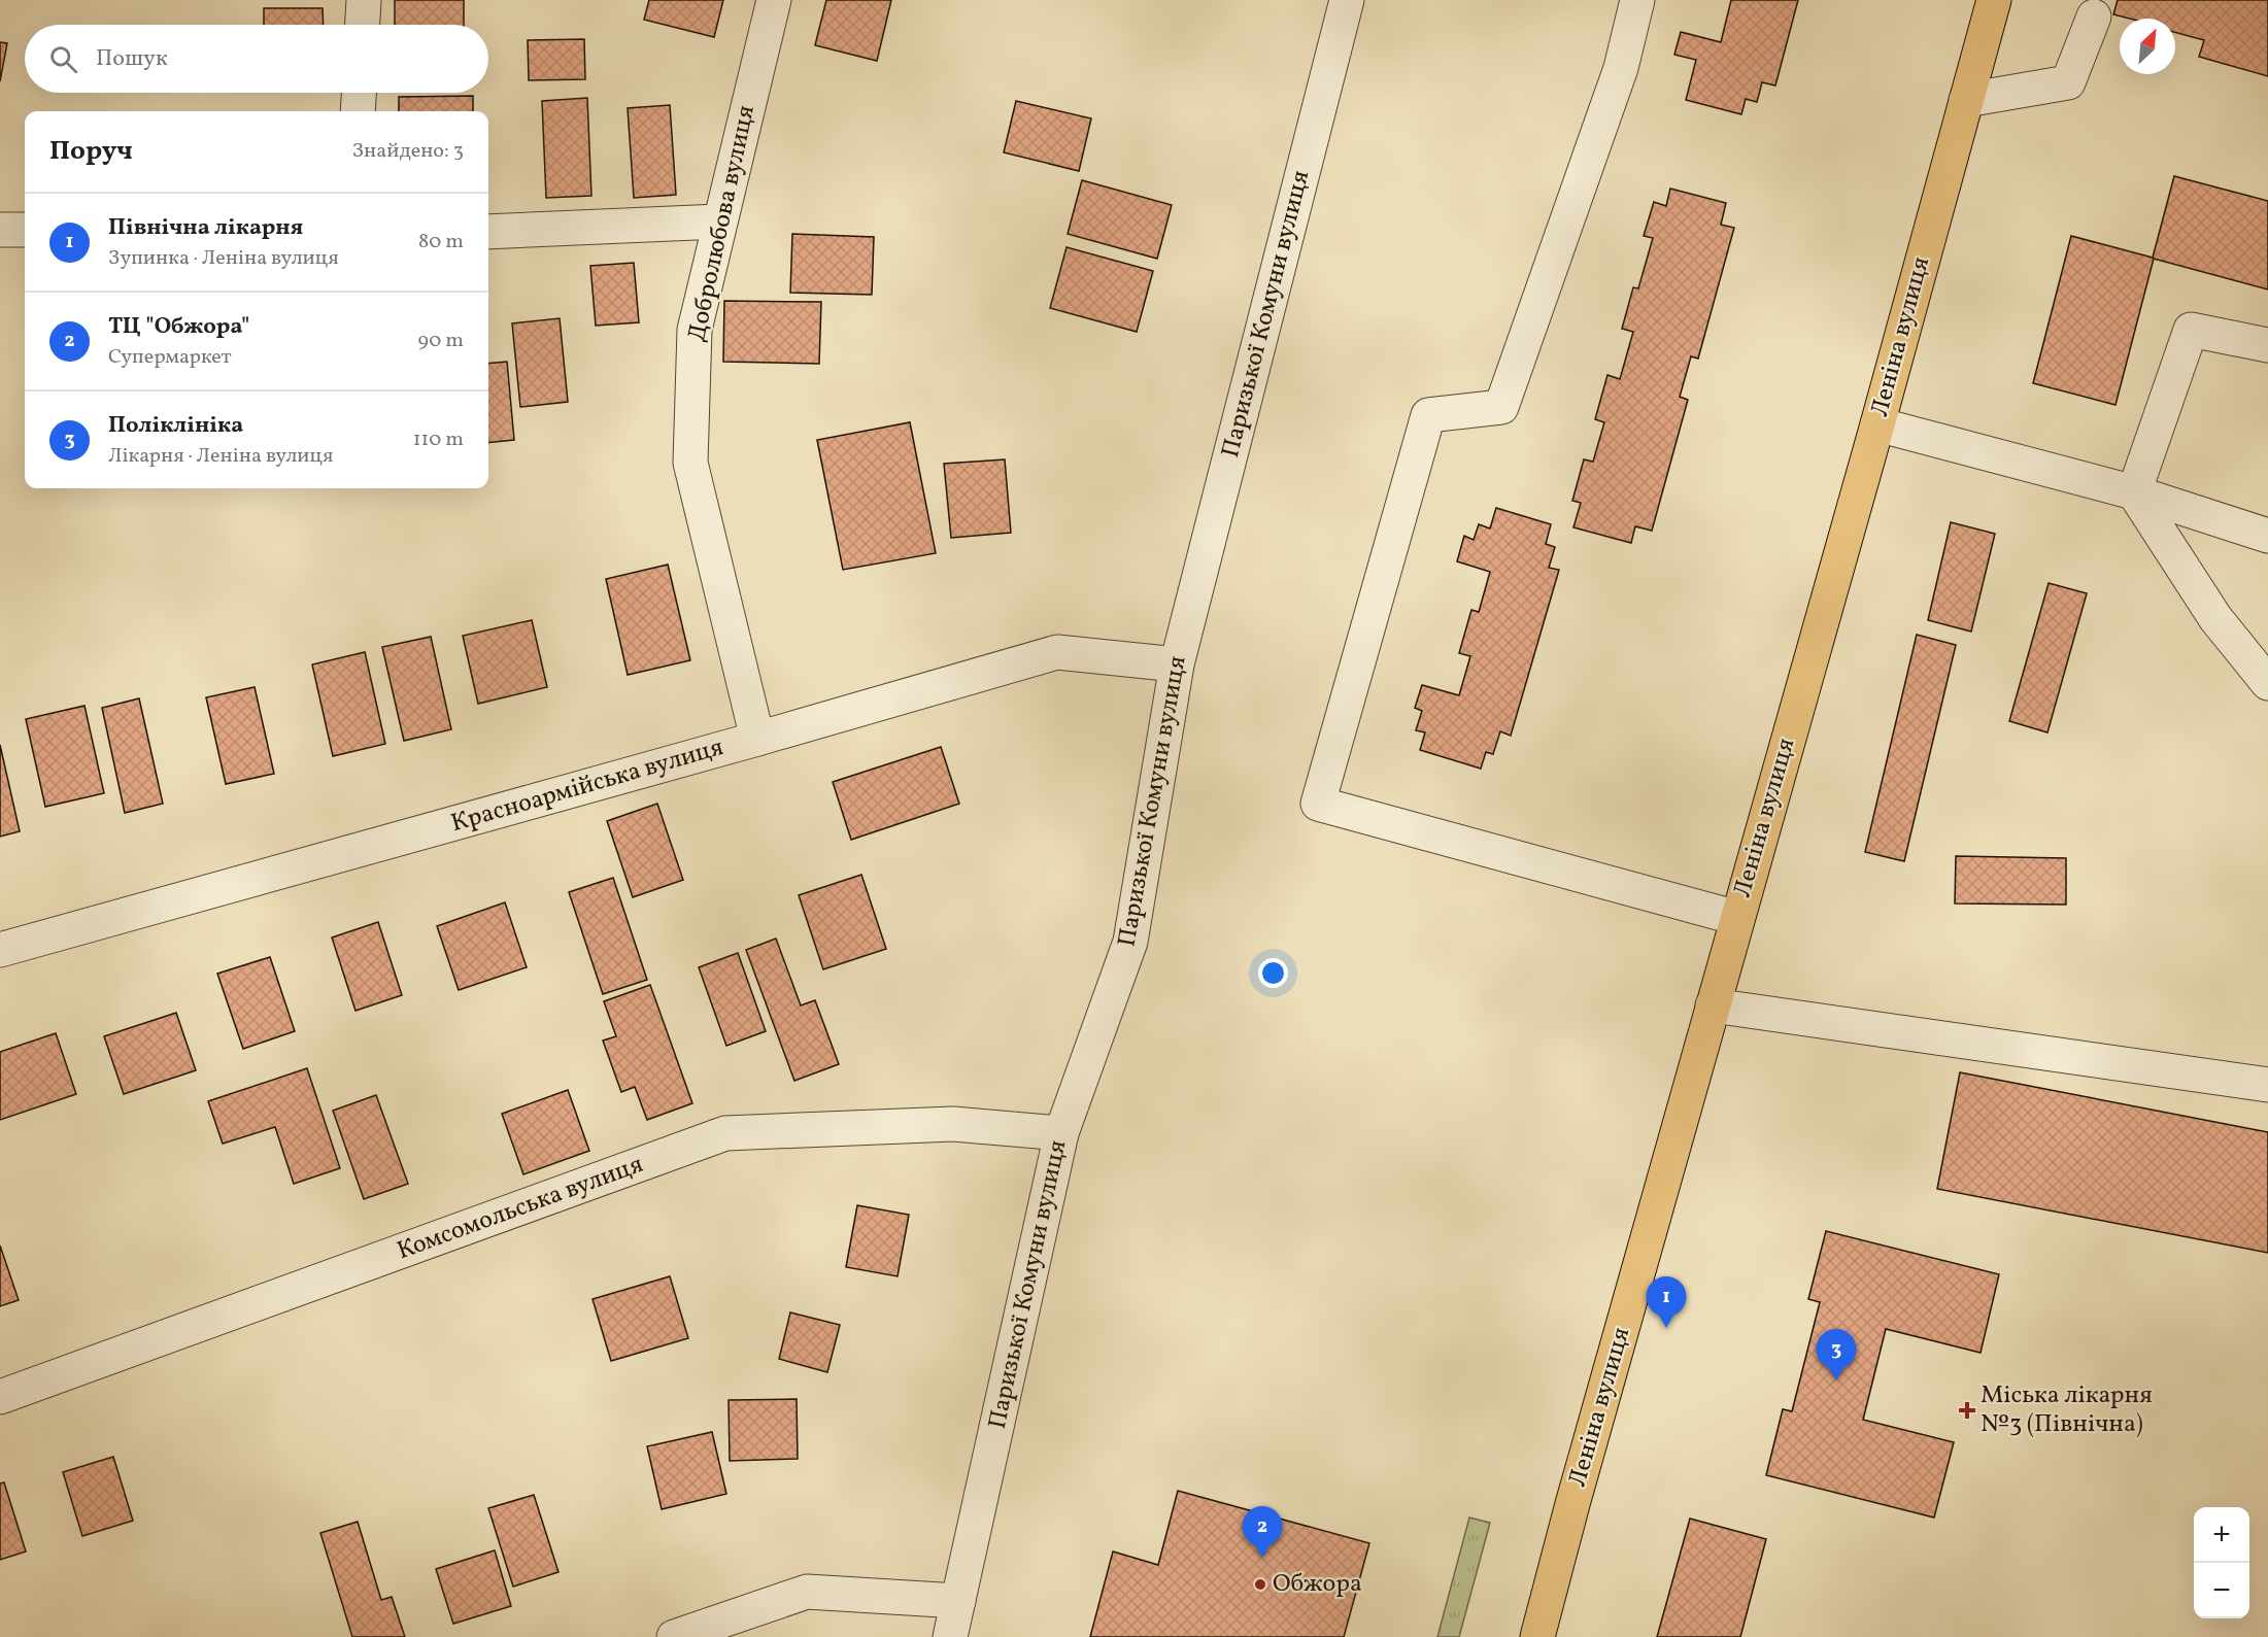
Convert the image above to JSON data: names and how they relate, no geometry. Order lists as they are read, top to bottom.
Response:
{
  "streets": {
    "main road": ["Леніна вулиця"],
    "street": [
      "Добролюбова вулиця",
      "Паризької Комуни вулиця",
      "Красноармійська вулиця",
      "Комсомольська вулиця"
    ]
  },
  "crossings": [
    ["Добролюбова вулиця", "Красноармійська вулиця"],
    ["Паризької Комуни вулиця", "Красноармійська вулиця"],
    ["Паризької Комуни вулиця", "Комсомольська вулиця"]
  ],
  "places": {
    "health": ["Міська лікарня №3 (Північна)"],
    "other": ["Обжора"]
  },
  "north": "top right",
  "page": {
    "search": "Пошук",
    "heading": ["Поруч", "Знайдено: 3"],
    "list": [
      {
        "mark": "1",
        "name": "Північна лікарня",
        "note": "Зупинка · Леніна вулиця",
        "value": "80 m"
      },
      {
        "mark": "2",
        "name": "ТЦ \"Обжора\"",
        "note": "Супермаркет",
        "value": "90 m"
      },
      {
        "mark": "3",
        "name": "Поліклініка",
        "note": "Лікарня · Леніна вулиця",
        "value": "110 m"
      }
    ],
    "pins": ["1", "3", "2"],
    "map_buttons": ["+", "−"]
  }
}
